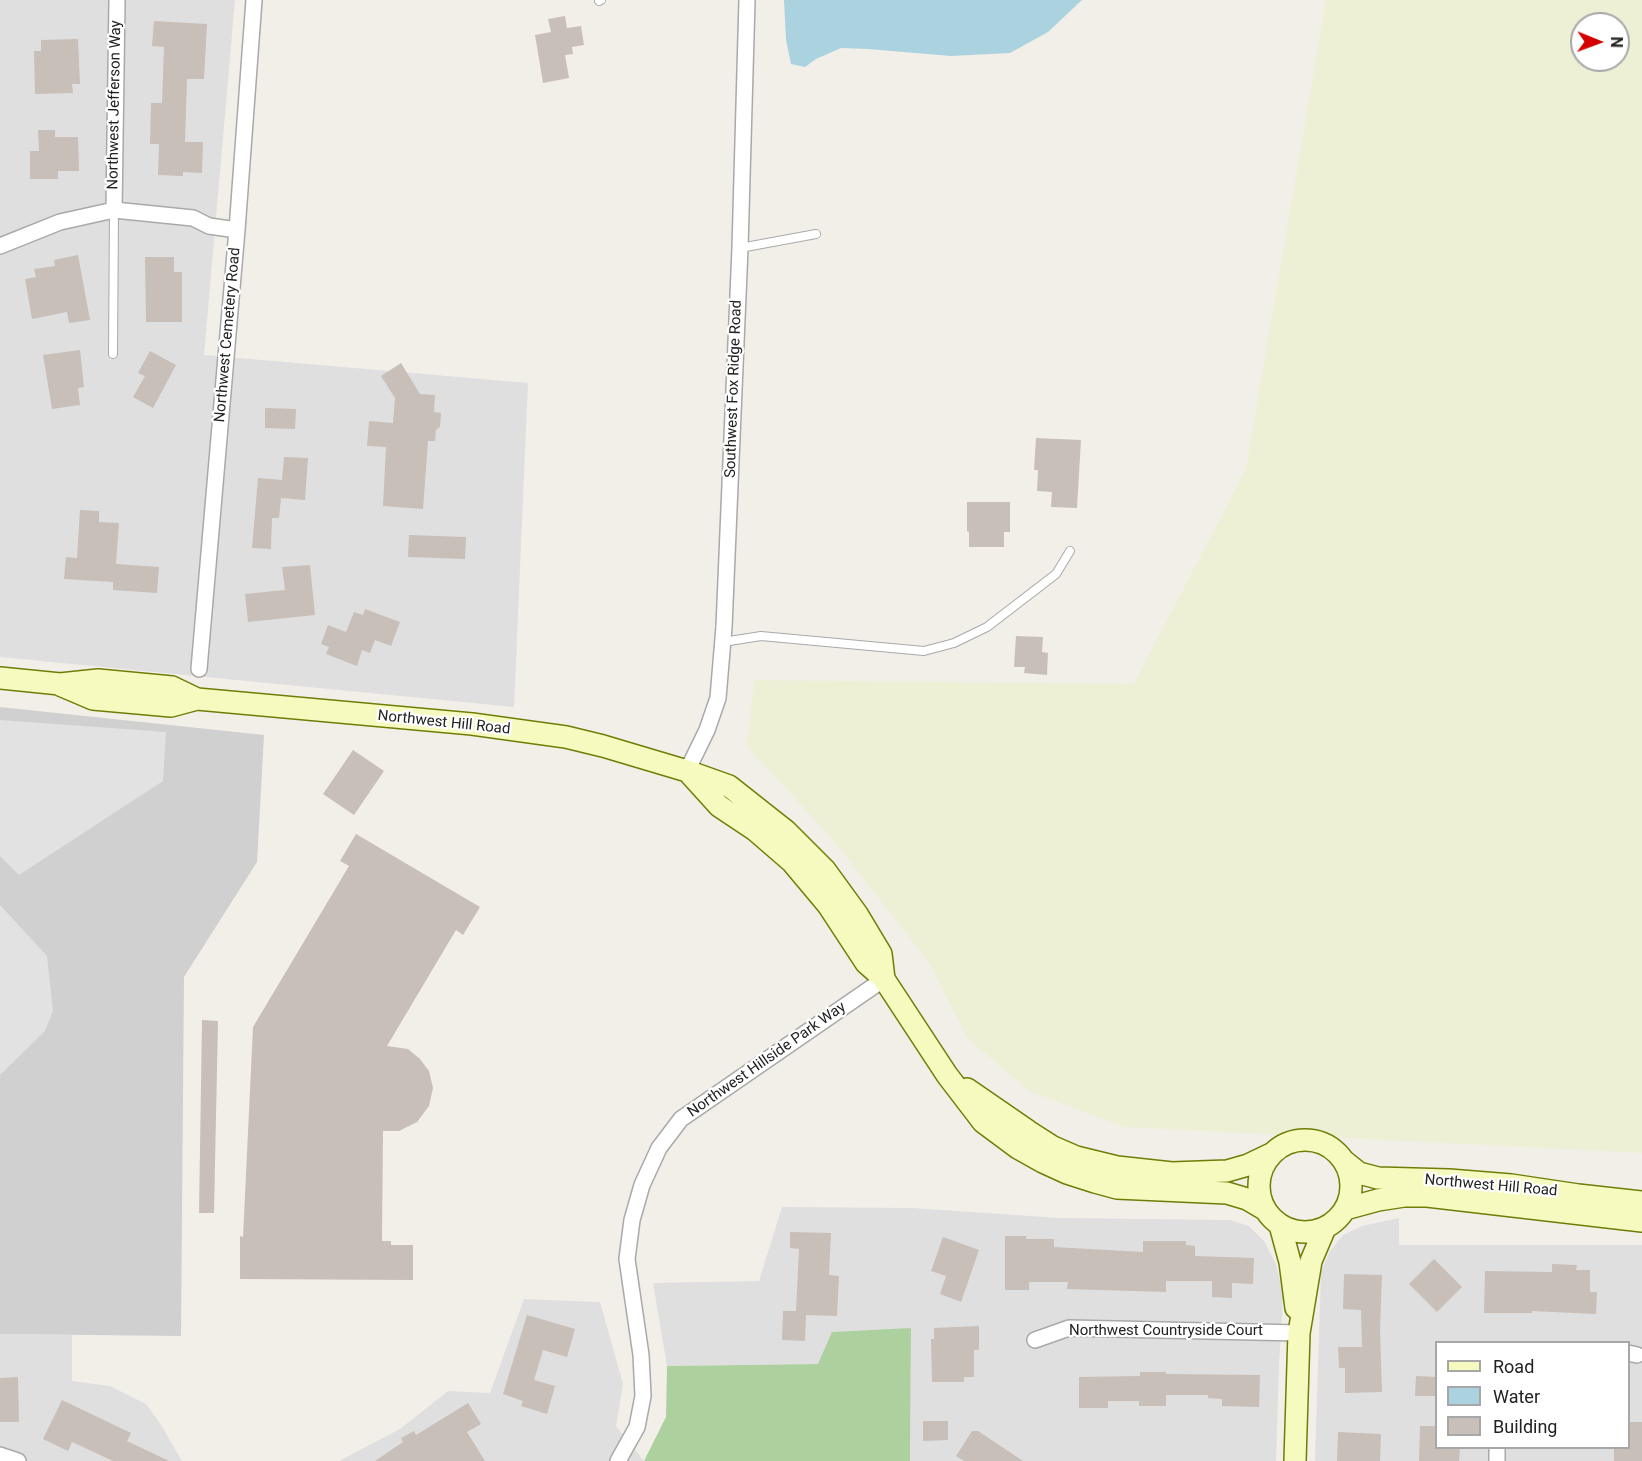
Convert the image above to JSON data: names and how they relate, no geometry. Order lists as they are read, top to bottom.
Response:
{
  "streets": {
    "main road": ["Northwest Hill Road"],
    "street": [
      "Northwest Jefferson Way",
      "Northwest Cemetery Road",
      "Southwest Fox Ridge Road",
      "Northwest Hillside Park Way",
      "Northwest Countryside Court"
    ]
  },
  "crossings": [
    ["Southwest Fox Ridge Road", "Northwest Hill Road"]
  ],
  "legend": ["Road", "Water", "Building"],
  "north": "right"
}
